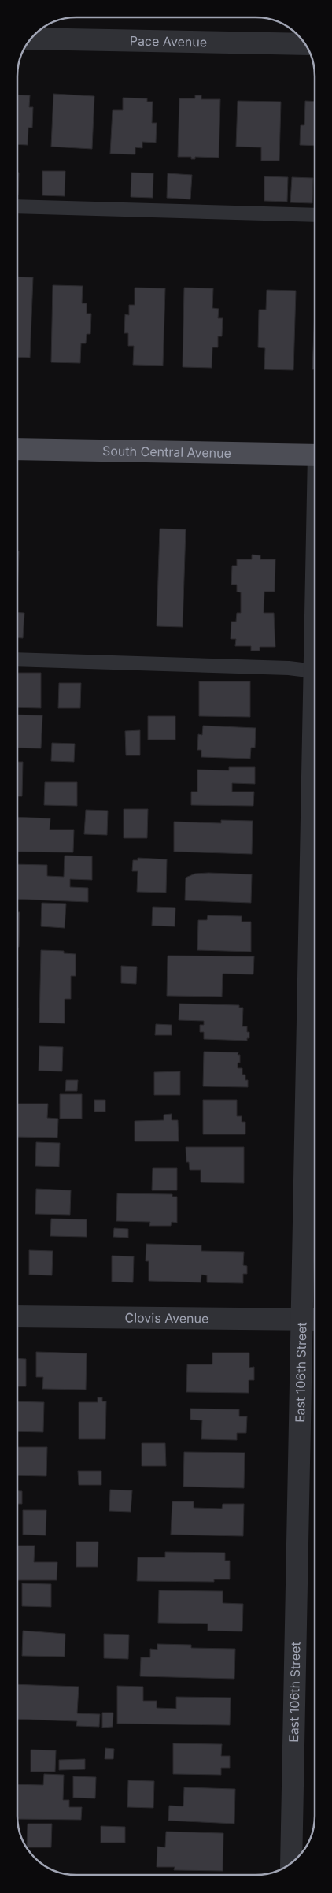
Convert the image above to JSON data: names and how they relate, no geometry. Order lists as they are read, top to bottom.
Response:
{
  "streets": {
    "main road": ["South Central Avenue"],
    "street": ["Pace Avenue", "Clovis Avenue", "East 106th Street"]
  },
  "crossings": [
    ["Clovis Avenue", "East 106th Street"]
  ]
}
